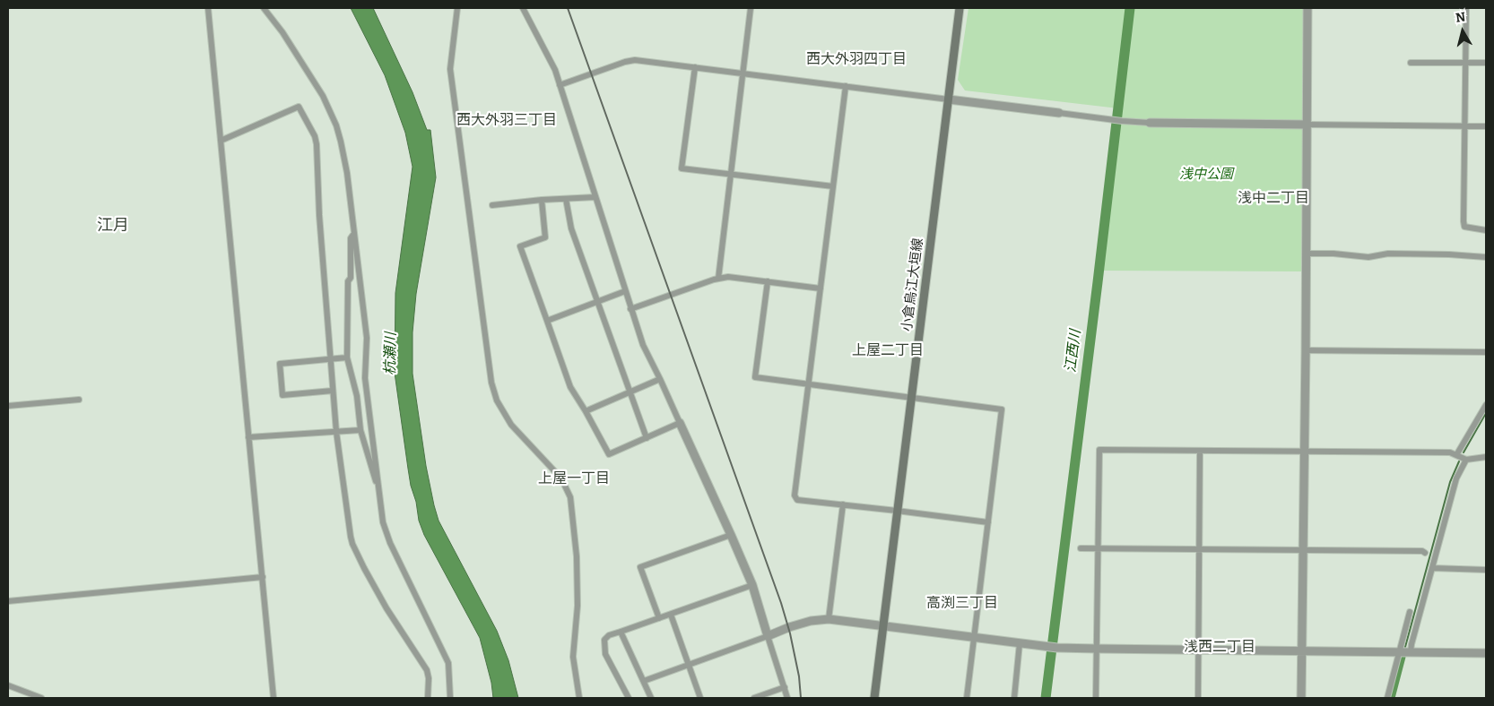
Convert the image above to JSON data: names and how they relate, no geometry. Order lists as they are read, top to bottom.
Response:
{
  "streets": {
    "main road": ["小倉烏江大垣線"]
  },
  "districts": [
    "西大外羽四丁目",
    "西大外羽三丁目",
    "浅中二丁目",
    "江月",
    "上屋二丁目",
    "上屋一丁目",
    "高渕三丁目",
    "浅西二丁目"
  ],
  "water": ["江西川", "杭瀬川"],
  "parks": ["浅中公園"],
  "north": "top"
}
